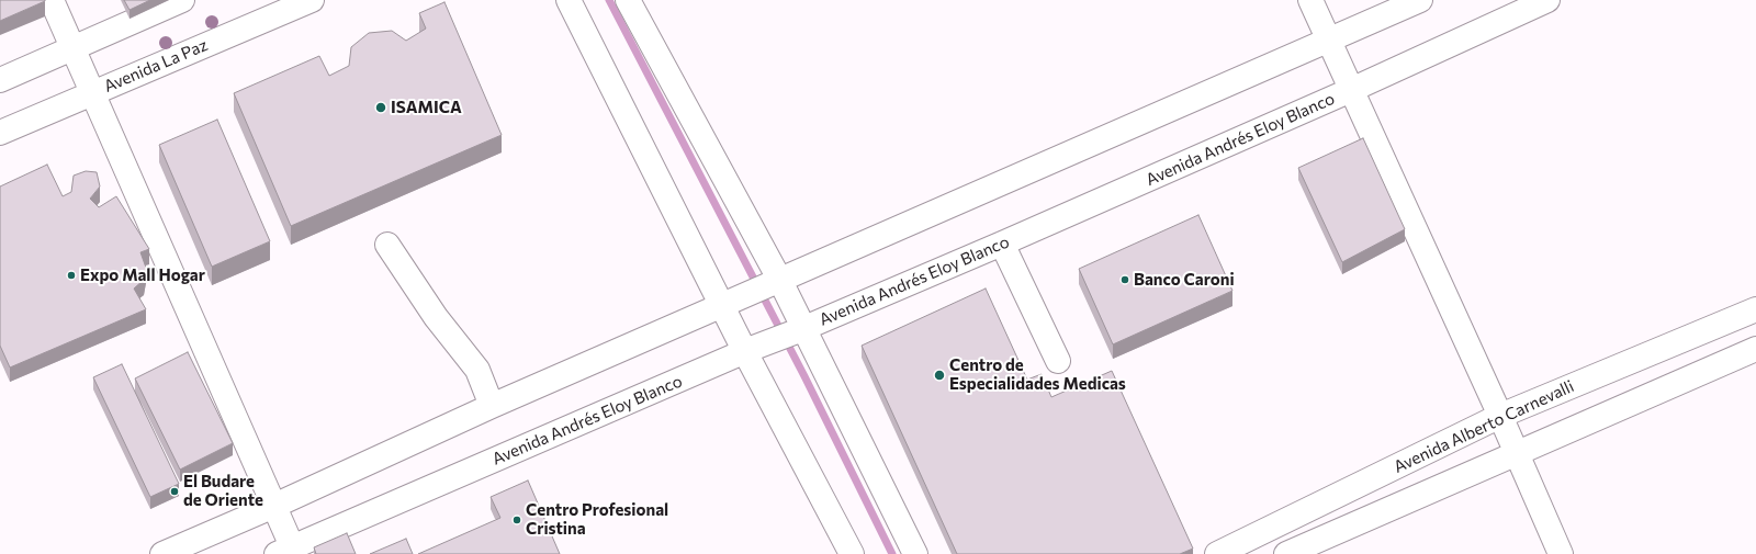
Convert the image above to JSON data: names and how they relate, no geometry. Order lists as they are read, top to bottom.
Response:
{
  "streets": {
    "street": ["Avenida La Paz", "Avenida Andrés Eloy Blanco", "Avenida Alberto Carnevalli"]
  },
  "places": [
    "ISAMICA",
    "Expo Mall Hogar",
    "Banco Caroni",
    "Centro de Especialidades Medicas",
    "El Budare de Oriente",
    "Centro Profesional Cristina"
  ]
}
